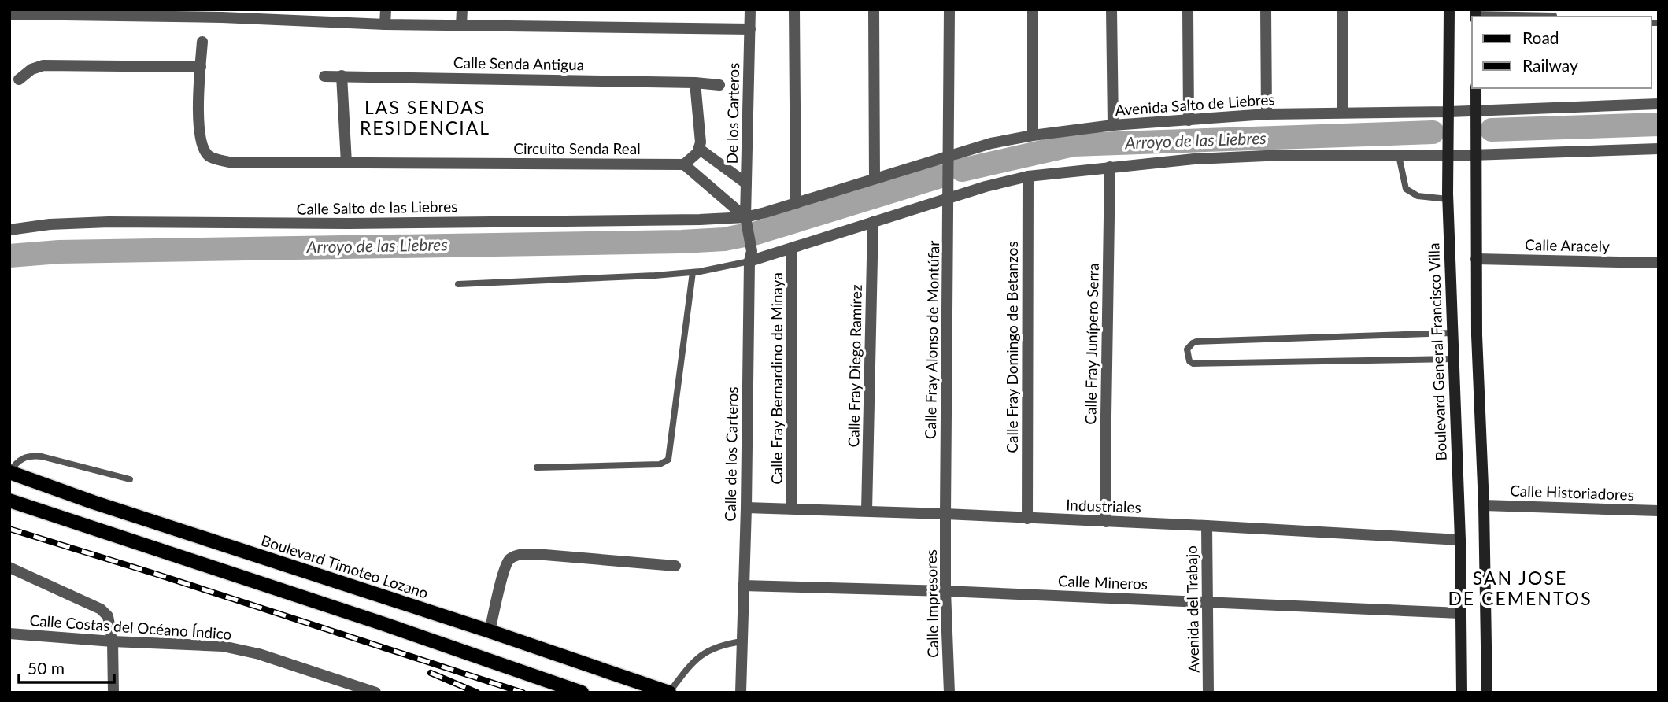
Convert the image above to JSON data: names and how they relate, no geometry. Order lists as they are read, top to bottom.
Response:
{
  "streets": {
    "main road": ["Boulevard General Francisco Villa", "Boulevard Timoteo Lozano"],
    "street": [
      "Calle Senda Antigua",
      "Avenida Salto de Liebres",
      "De los Carteros",
      "Circuito Senda Real",
      "Calle Salto de las Liebres",
      "Calle Aracely",
      "Calle Fray Alonso de Montúfar",
      "Calle Fray Junípero Serra",
      "Calle Fray Domingo de Betanzos",
      "Calle Fray Diego Ramírez",
      "Calle Fray Bernardino de Minaya",
      "Calle de los Carteros",
      "Calle Historiadores",
      "Industriales",
      "Calle Mineros",
      "Calle Impresores",
      "Avenida del Trabajo",
      "Calle Costas del Océano Índico"
    ]
  },
  "crossings": [
    ["Avenida Salto de Liebres", "De los Carteros"],
    ["Avenida Salto de Liebres", "Calle Salto de las Liebres"],
    ["Avenida Salto de Liebres", "Calle Fray Alonso de Montúfar"],
    ["Avenida Salto de Liebres", "Boulevard General Francisco Villa"],
    ["Avenida Salto de Liebres", "Calle de los Carteros"],
    ["De los Carteros", "Calle Salto de las Liebres"],
    ["De los Carteros", "Calle de los Carteros"],
    ["Calle Salto de las Liebres", "Calle de los Carteros"],
    ["Calle Fray Alonso de Montúfar", "Industriales"],
    ["Calle Fray Alonso de Montúfar", "Calle Impresores"],
    ["Calle Fray Junípero Serra", "Industriales"],
    ["Calle Fray Domingo de Betanzos", "Industriales"],
    ["Boulevard General Francisco Villa", "Industriales"],
    ["Boulevard General Francisco Villa", "Calle Mineros"],
    ["Calle Fray Diego Ramírez", "Industriales"],
    ["Calle Fray Bernardino de Minaya", "Industriales"],
    ["Calle de los Carteros", "Industriales"],
    ["Calle de los Carteros", "Calle Mineros"],
    ["Industriales", "Calle Impresores"],
    ["Industriales", "Avenida del Trabajo"],
    ["Calle Mineros", "Calle Impresores"],
    ["Calle Mineros", "Avenida del Trabajo"]
  ],
  "districts": ["LAS SENDAS RESIDENCIAL", "SAN JOSE DE CEMENTOS"],
  "water": ["Arroyo de las Liebres"],
  "legend": ["Road", "Railway"],
  "scale_bar": "50 m"
}
